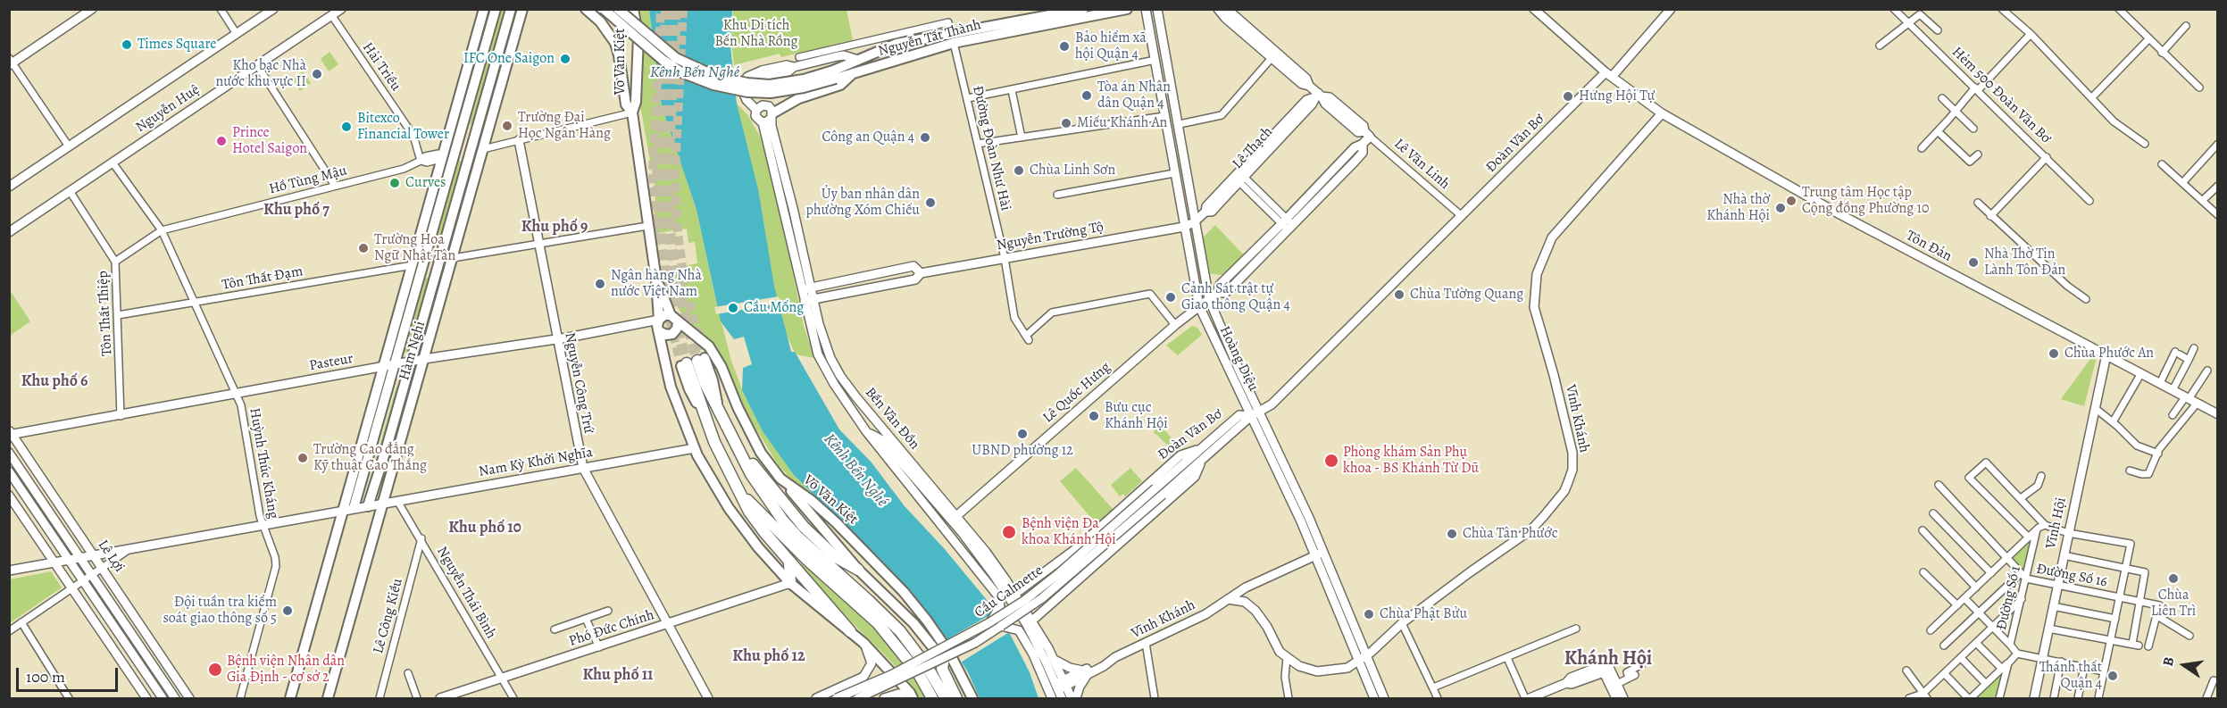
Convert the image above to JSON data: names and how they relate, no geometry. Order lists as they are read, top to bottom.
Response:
{
  "streets": {
    "main road": ["Nguyễn Tất Thành", "Võ Văn Kiệt", "Hàm Nghi"],
    "street": [
      "Hải Triều",
      "Hẻm 500 Đoàn Văn Bơ",
      "Nguyễn Huệ",
      "Đoàn Văn Bơ",
      "Đường Đoàn Như Hài",
      "Lê Thạch",
      "Lê Văn Linh",
      "Hồ Tùng Mậu",
      "Nguyễn Trường Tộ",
      "Tôn Đản",
      "Tôn Thất Ðạm",
      "Tôn Thất Thiệp",
      "Hoàng Diệu",
      "Pasteur",
      "Nguyễn Công Trứ",
      "Lê Quốc Hưng",
      "Bến Vân Đồn",
      "Vĩnh Khánh",
      "Nam Kỳ Khởi Nghĩa",
      "Huỳnh Thúc Kháng",
      "Vĩnh Hội",
      "Lê Lợi",
      "Đường Số 16",
      "Cầu Calmette",
      "Nguyễn Thái Bình",
      "Đường Số 1",
      "Lê Công Kiều",
      "Phó Đức Chính"
    ]
  },
  "crossings": [
    ["Nguyễn Tất Thành", "Đường Đoàn Như Hài"],
    ["Nguyễn Tất Thành", "Bến Vân Đồn"],
    ["Võ Văn Kiệt", "Pasteur"],
    ["Hải Triều", "Nguyễn Huệ"],
    ["Hải Triều", "Hồ Tùng Mậu"],
    ["Nguyễn Huệ", "Tôn Thất Thiệp"],
    ["Nguyễn Huệ", "Huỳnh Thúc Kháng"],
    ["Đoàn Văn Bơ", "Lê Văn Linh"],
    ["Đoàn Văn Bơ", "Tôn Đản"],
    ["Đoàn Văn Bơ", "Hoàng Diệu"],
    ["Đoàn Văn Bơ", "Bến Vân Đồn"],
    ["Đoàn Văn Bơ", "Cầu Calmette"],
    ["Đường Đoàn Như Hài", "Nguyễn Trường Tộ"],
    ["Đường Đoàn Như Hài", "Lê Quốc Hưng"],
    ["Lê Thạch", "Lê Văn Linh"],
    ["Lê Thạch", "Nguyễn Trường Tộ"],
    ["Lê Thạch", "Hoàng Diệu"],
    ["Lê Văn Linh", "Lê Quốc Hưng"],
    ["Hồ Tùng Mậu", "Tôn Thất Thiệp"],
    ["Hồ Tùng Mậu", "Hàm Nghi"],
    ["Hồ Tùng Mậu", "Huỳnh Thúc Kháng"],
    ["Nguyễn Trường Tộ", "Hoàng Diệu"],
    ["Nguyễn Trường Tộ", "Bến Vân Đồn"],
    ["Tôn Đản", "Vĩnh Khánh"],
    ["Tôn Đản", "Vĩnh Hội"],
    ["Tôn Thất Ðạm", "Tôn Thất Thiệp"],
    ["Tôn Thất Ðạm", "Hàm Nghi"],
    ["Tôn Thất Ðạm", "Huỳnh Thúc Kháng"],
    ["Tôn Thất Thiệp", "Pasteur"],
    ["Hàm Nghi", "Pasteur"],
    ["Hàm Nghi", "Nam Kỳ Khởi Nghĩa"],
    ["Hoàng Diệu", "Lê Quốc Hưng"],
    ["Hoàng Diệu", "Vĩnh Khánh"],
    ["Pasteur", "Nguyễn Công Trứ"],
    ["Pasteur", "Huỳnh Thúc Kháng"],
    ["Pasteur", "Lê Lợi"],
    ["Nguyễn Công Trứ", "Nam Kỳ Khởi Nghĩa"],
    ["Nguyễn Công Trứ", "Phó Đức Chính"],
    ["Lê Quốc Hưng", "Bến Vân Đồn"],
    ["Bến Vân Đồn", "Vĩnh Khánh"],
    ["Nam Kỳ Khởi Nghĩa", "Nguyễn Thái Bình"],
    ["Vĩnh Hội", "Đường Số 16"],
    ["Đường Số 16", "Đường Số 1"],
    ["Nguyễn Thái Bình", "Lê Công Kiều"],
    ["Nguyễn Thái Bình", "Phó Đức Chính"]
  ],
  "districts": [
    "Khu phố 7",
    "Khu phố 9",
    "Khu phố 6",
    "Khu phố 10",
    "Khu phố 12",
    "Khánh Hội",
    "Khu phố 11"
  ],
  "water": ["Kênh Bến Nghé"],
  "parks": ["Khu Di tích Bến Nhà Rồng"],
  "places": [
    "Times Square",
    "Bảo hiểm xã hội Quận 4",
    "IFC One Saigon",
    "Kho bạc Nhà nước khu vực II",
    "Tòa án Nhân dân Quận 4",
    "Hưng Hội Tự",
    "Miếu Khánh An",
    "Trường Đại Học Ngân Hàng",
    "Bitexco Financial Tower",
    "Công an Quận 4",
    "Prince Hotel Saigon",
    "Chùa Linh Sơn",
    "Curves",
    "Trung tâm Học tập Cộng đồng Phường 10",
    "Ủy ban nhân dân phường Xóm Chiếu",
    "Nhà thờ Khánh Hội",
    "Trường Hoa Ngữ Nhật Tân",
    "Nhà Thờ Tin Lành Tôn Đản",
    "Ngân hàng Nhà nước Việt Nam",
    "Chùa Tường Quang",
    "Cảnh Sát trật tự Giao thông Quận 4",
    "Cầu Mống",
    "Chùa Phước An",
    "Bưu cục Khánh Hội",
    "UBND phường 12",
    "Trường Cao đẳng Kỹ thuật Cao Thắng",
    "Phòng khám Sản Phụ khoa - BS Khánh Từ Dũ",
    "Bệnh viện Đa khoa Khánh Hội",
    "Chùa Tân Phước",
    "Chùa Liên Trì",
    "Đội tuần tra kiểm soát giao thông số 5",
    "Chùa Phật Bửu",
    "Bệnh viện Nhân dân Gia Định - cơ sở 2",
    "Thánh thất Quận 4"
  ],
  "scale_bar": "100 m",
  "north": "left"
}
